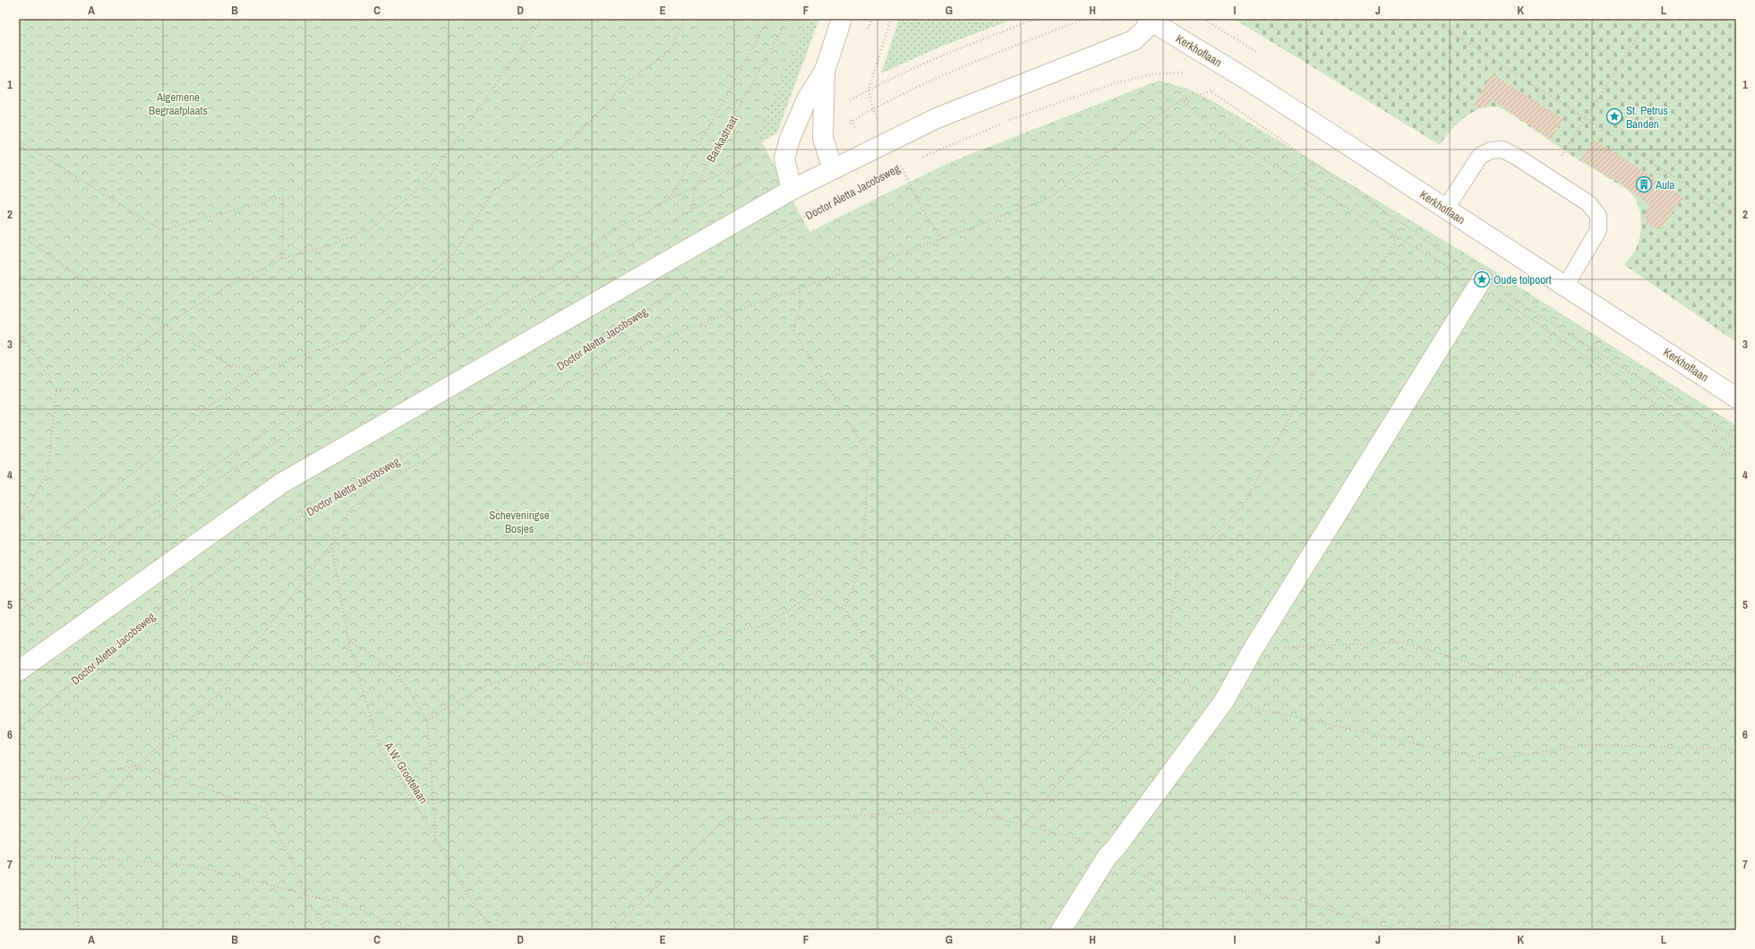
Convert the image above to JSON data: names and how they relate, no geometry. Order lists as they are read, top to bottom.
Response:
{
  "streets": {
    "street": ["Kerkhoflaan"],
    "path": ["Bankastraat", "Doctor Aletta Jacobsweg", "A.W. Grootelaan"]
  },
  "parks": ["Algemene Begraafplaats", "Scheveningse Bosjes"],
  "places": {
    "place": ["St. Petrus Banden", "Oude tolpoort"],
    "building": ["Aula"]
  },
  "grid": {
    "columns": [
      "A",
      "B",
      "C",
      "D",
      "E",
      "F",
      "G",
      "H",
      "I",
      "J",
      "K",
      "L"
    ],
    "rows": [
      "1",
      "2",
      "3",
      "4",
      "5",
      "6",
      "7"
    ]
  }
}
